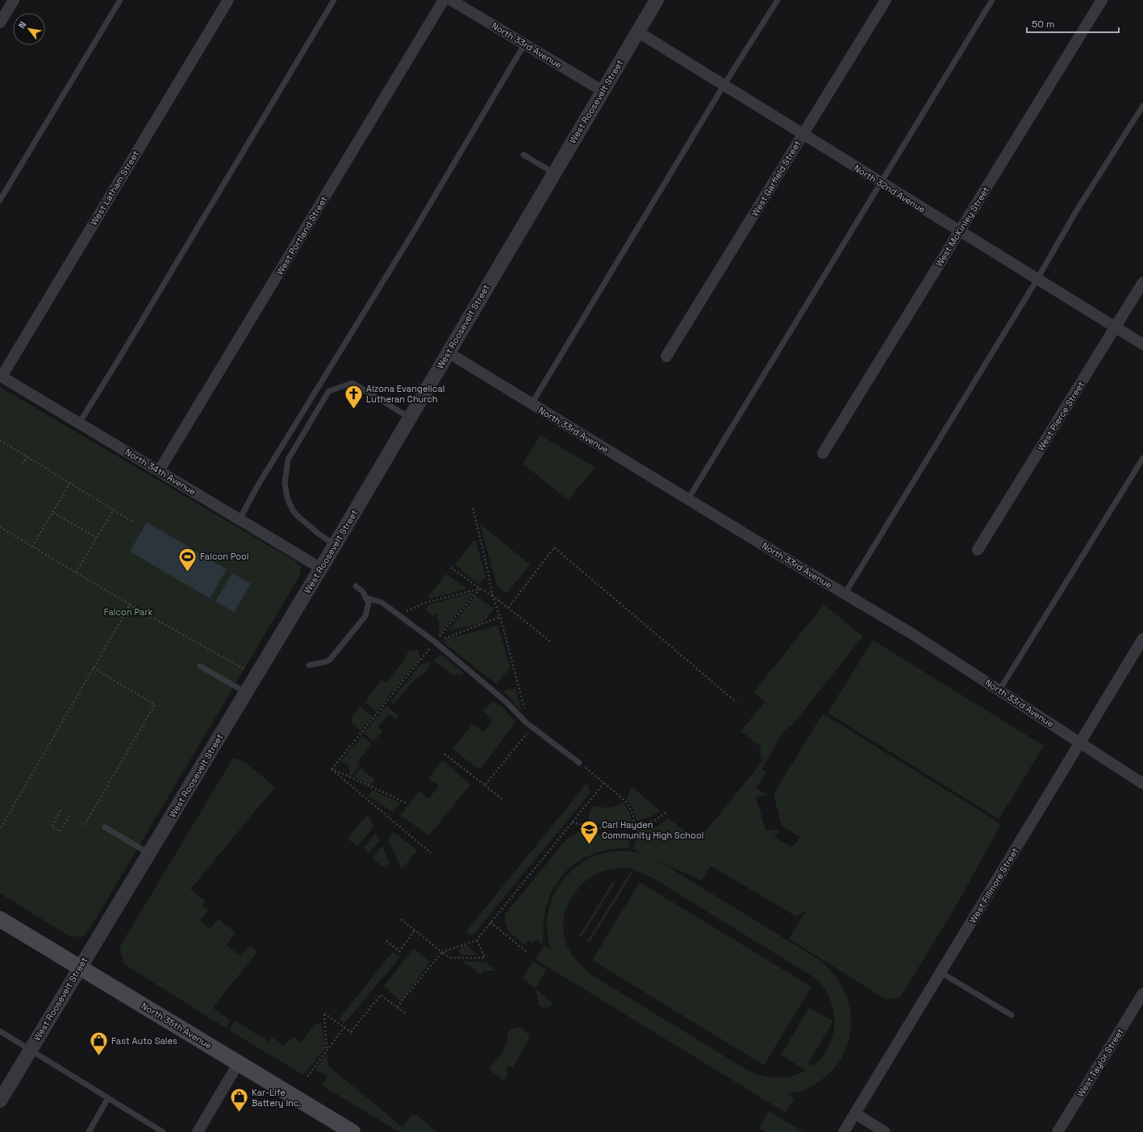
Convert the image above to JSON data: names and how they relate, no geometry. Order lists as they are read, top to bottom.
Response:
{
  "streets": {
    "main road": ["North 35th Avenue"],
    "street": [
      "North 33rd Avenue",
      "West Roosevelt Street",
      "West Garfield Street",
      "West Latham Street",
      "North 32nd Avenue",
      "West McKinley Street",
      "West Portland Street",
      "West Pierce Street",
      "North 34th Avenue",
      "West Fillmore Street",
      "West Taylor Street"
    ]
  },
  "crossings": [
    ["North 33rd Avenue", "West Roosevelt Street"],
    ["North 33rd Avenue", "West Fillmore Street"],
    ["West Roosevelt Street", "North 32nd Avenue"],
    ["West Roosevelt Street", "North 34th Avenue"],
    ["West Roosevelt Street", "North 35th Avenue"],
    ["West Garfield Street", "North 32nd Avenue"],
    ["West Latham Street", "North 34th Avenue"],
    ["North 32nd Avenue", "West McKinley Street"],
    ["North 32nd Avenue", "West Pierce Street"],
    ["West Portland Street", "North 34th Avenue"]
  ],
  "parks": ["Falcon Park"],
  "places": {
    "church": ["Alzona Evangelical Lutheran Church"],
    "sports": ["Falcon Pool"],
    "school or university": ["Carl Hayden Community High School"],
    "shop": ["Fast Auto Sales", "Kar-Life Battery Inc."]
  },
  "scale_bar": "50 m",
  "north": "top left"
}
